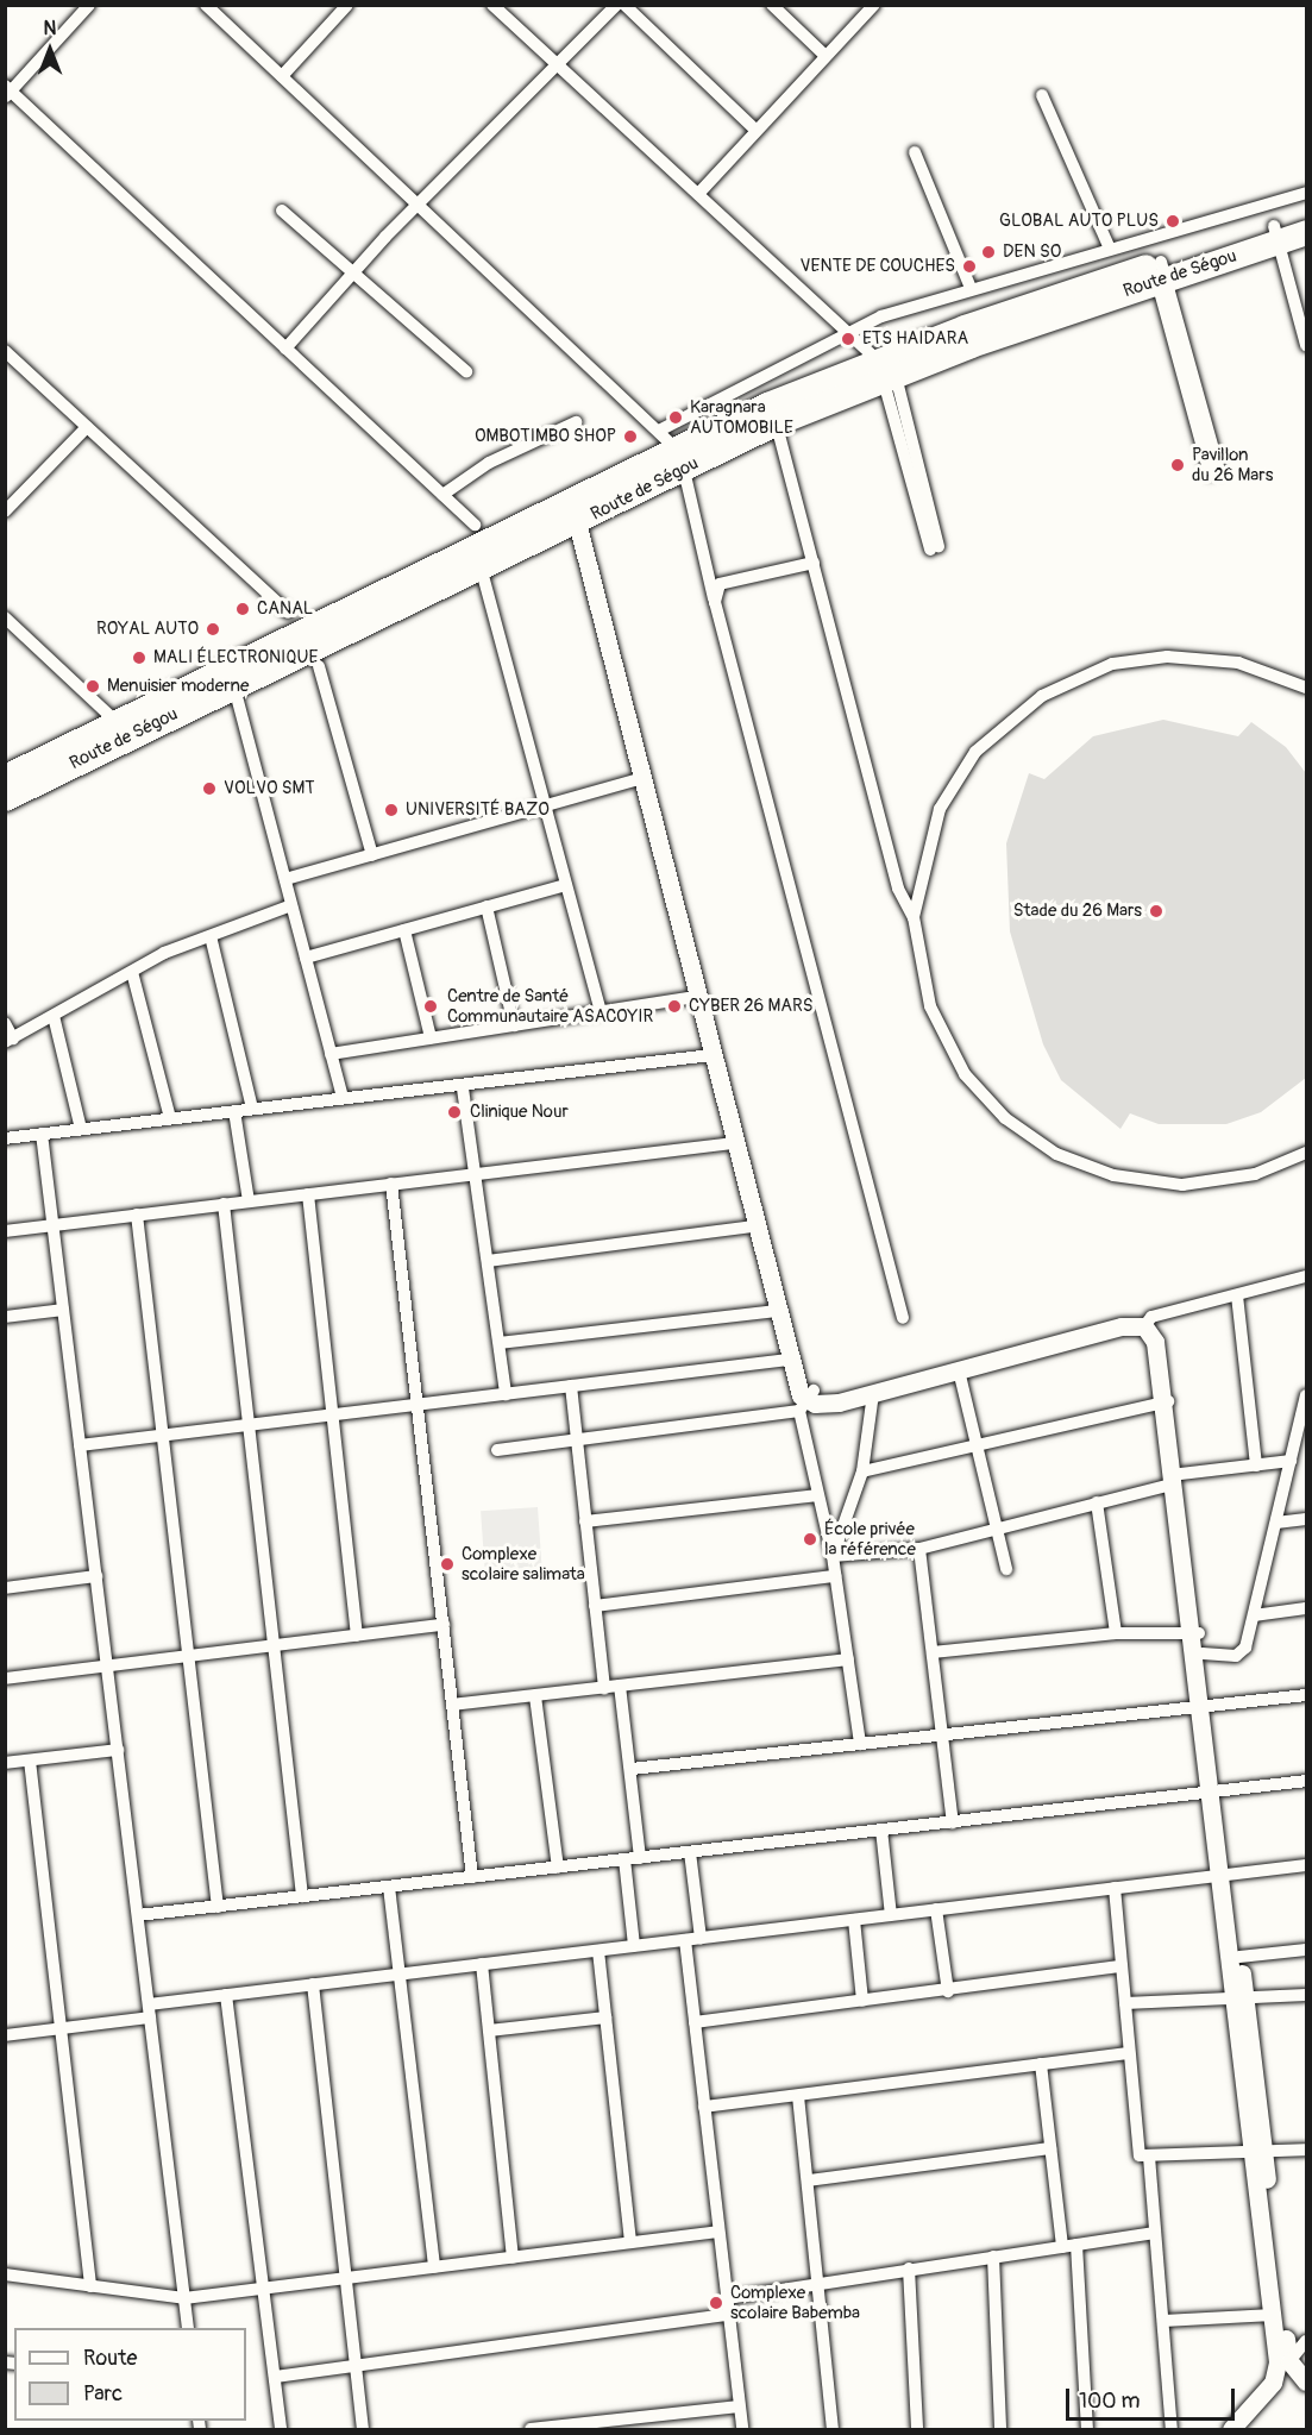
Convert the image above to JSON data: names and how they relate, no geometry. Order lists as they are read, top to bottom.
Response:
{
  "streets": {
    "highway": ["Route de Ségou"]
  },
  "places": [
    "GLOBAL AUTO PLUS",
    "DEN SO",
    "VENTE DE COUCHES",
    "ETS HAIDARA",
    "Karagnara AUTOMOBILE",
    "OMBOTIMBO SHOP",
    "Pavillon du 26 Mars",
    "CANAL",
    "ROYAL AUTO",
    "MALI ÉLECTRONIQUE",
    "Menuisier moderne",
    "VOLVO SMT",
    "UNIVERSITÉ BAZO",
    "Stade du 26 Mars",
    "Centre de Santé Communautaire ASACOYIR",
    "CYBER 26 MARS",
    "Clinique Nour",
    "École privée la référence",
    "Complexe scolaire salimata",
    "Complexe scolaire Babemba"
  ],
  "legend": ["Route", "Parc"],
  "scale_bar": "100 m",
  "north": "top"
}
